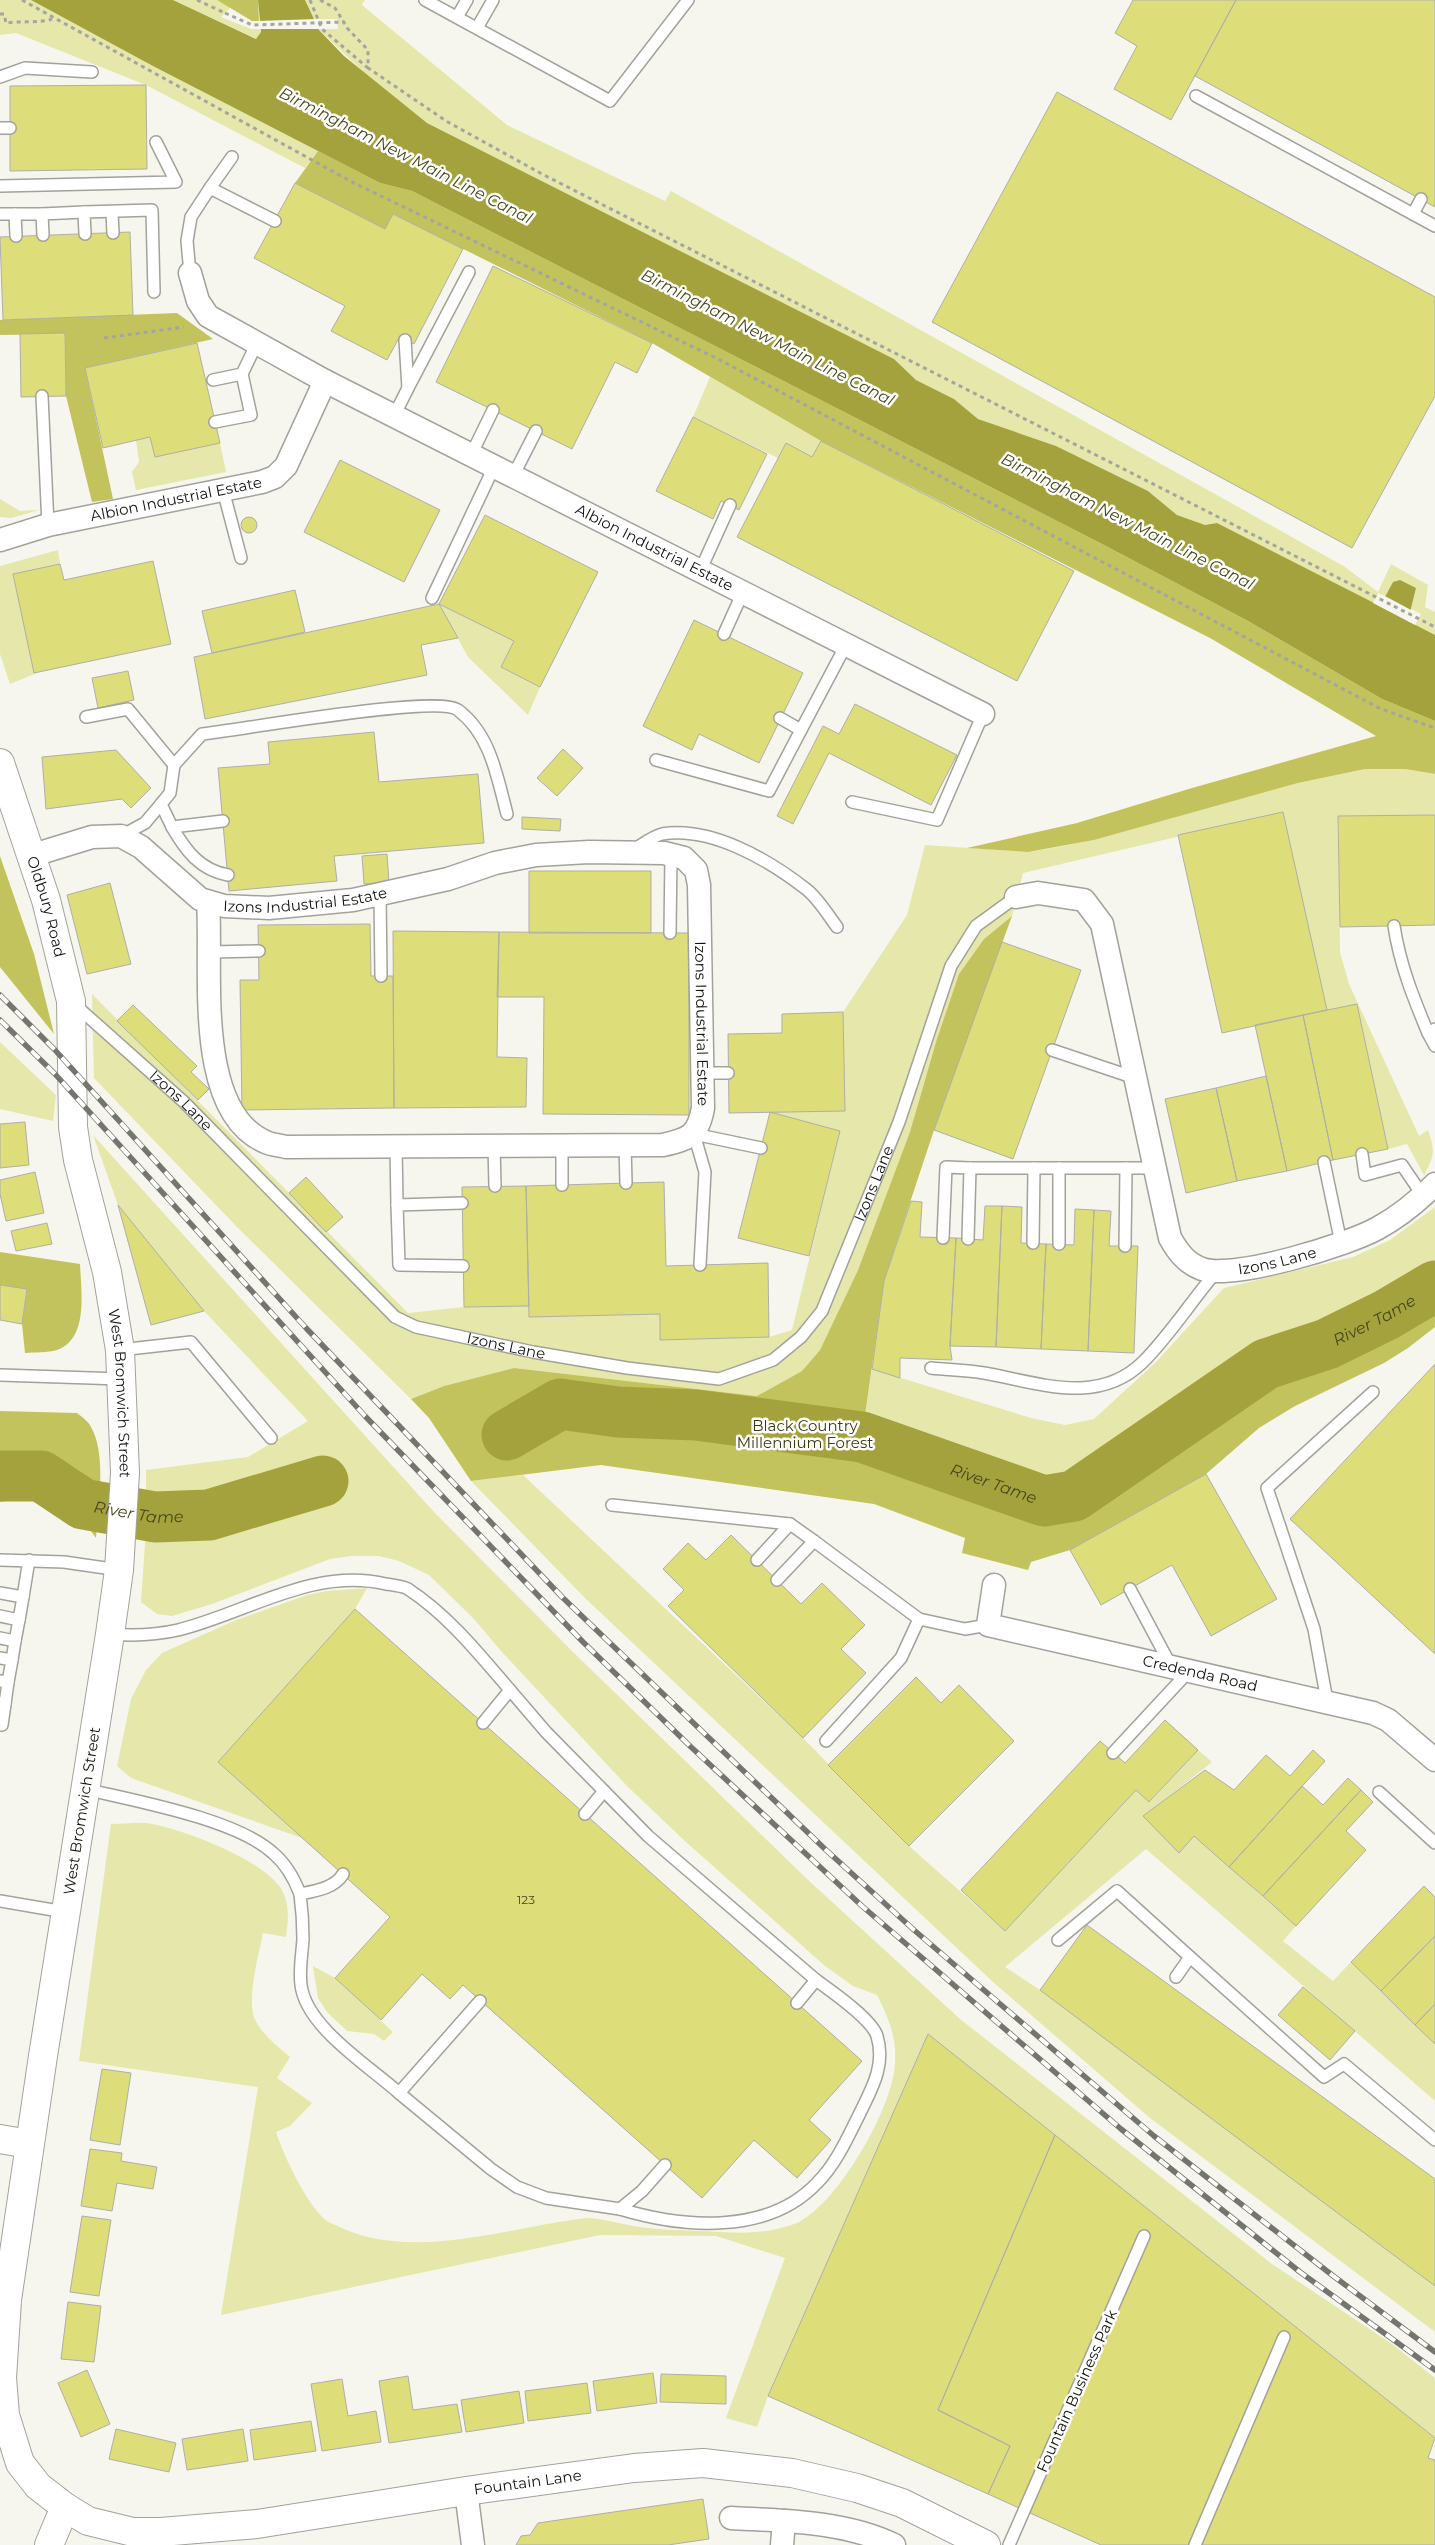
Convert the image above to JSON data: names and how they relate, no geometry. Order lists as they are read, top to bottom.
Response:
{
  "streets": {
    "main road": ["Oldbury Road", "West Bromwich Street", "Fountain Lane"],
    "street": [
      "Albion Industrial Estate",
      "Izons Industrial Estate",
      "Izons Lane",
      "Credenda Road"
    ],
    "lane": ["Fountain Business Park"]
  },
  "crossings": [
    ["Oldbury Road", "Izons Lane"],
    ["Oldbury Road", "West Bromwich Street"],
    ["West Bromwich Street", "Fountain Lane"]
  ],
  "water": ["Birmingham New Main Line Canal", "River Tame"],
  "parks": ["Black Country Millennium Forest"],
  "house_numbers": ["123"]
}
